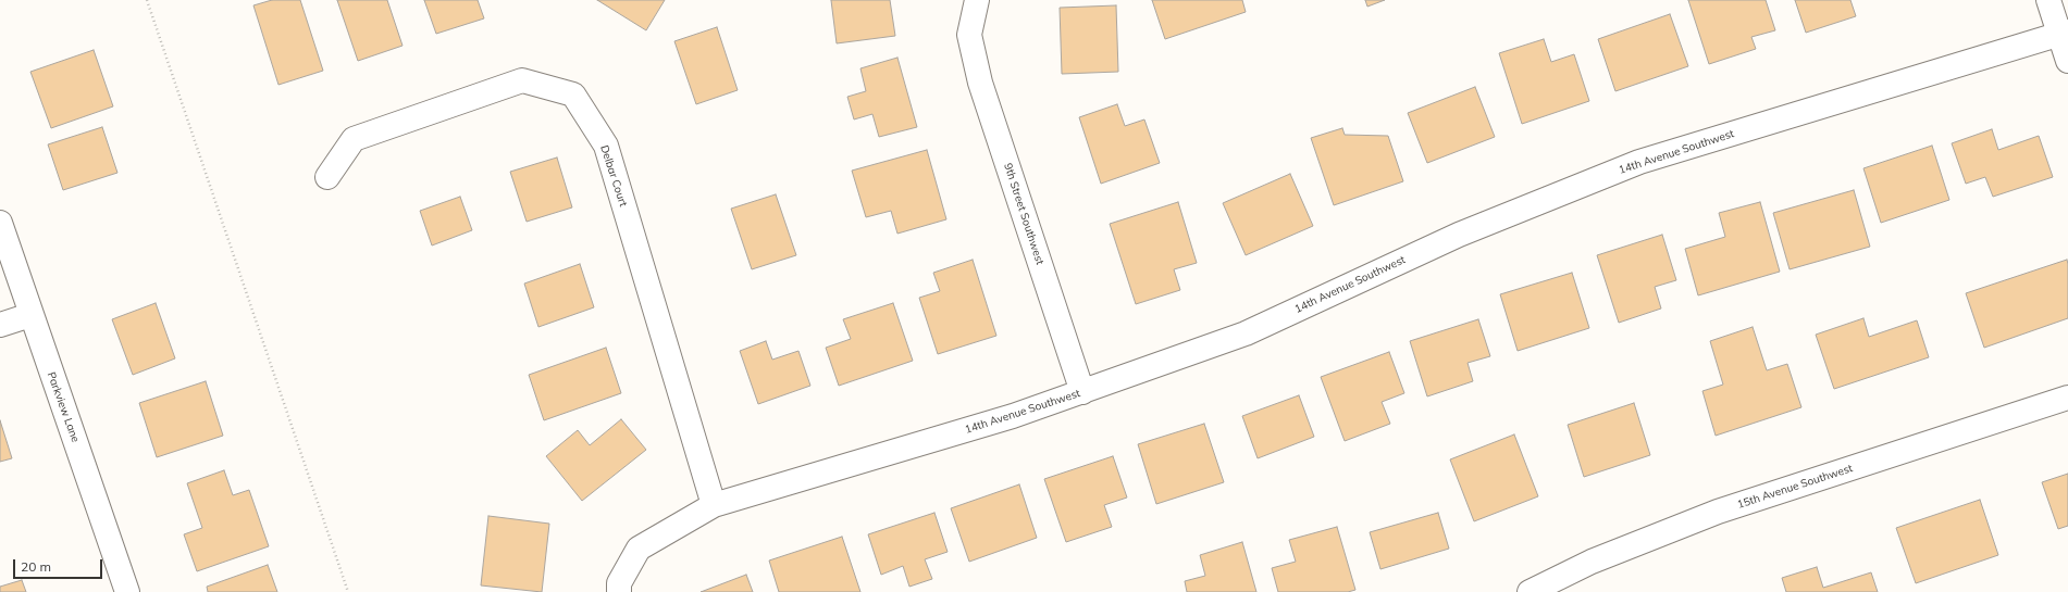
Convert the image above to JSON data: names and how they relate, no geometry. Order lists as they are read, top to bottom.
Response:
{
  "streets": {
    "street": [
      "14th Avenue Southwest",
      "Delbar Court",
      "9th Street Southwest",
      "Parkview Lane",
      "15th Avenue Southwest"
    ]
  },
  "crossings": [
    ["14th Avenue Southwest", "Delbar Court"],
    ["14th Avenue Southwest", "9th Street Southwest"]
  ],
  "scale_bar": "20 m"
}
